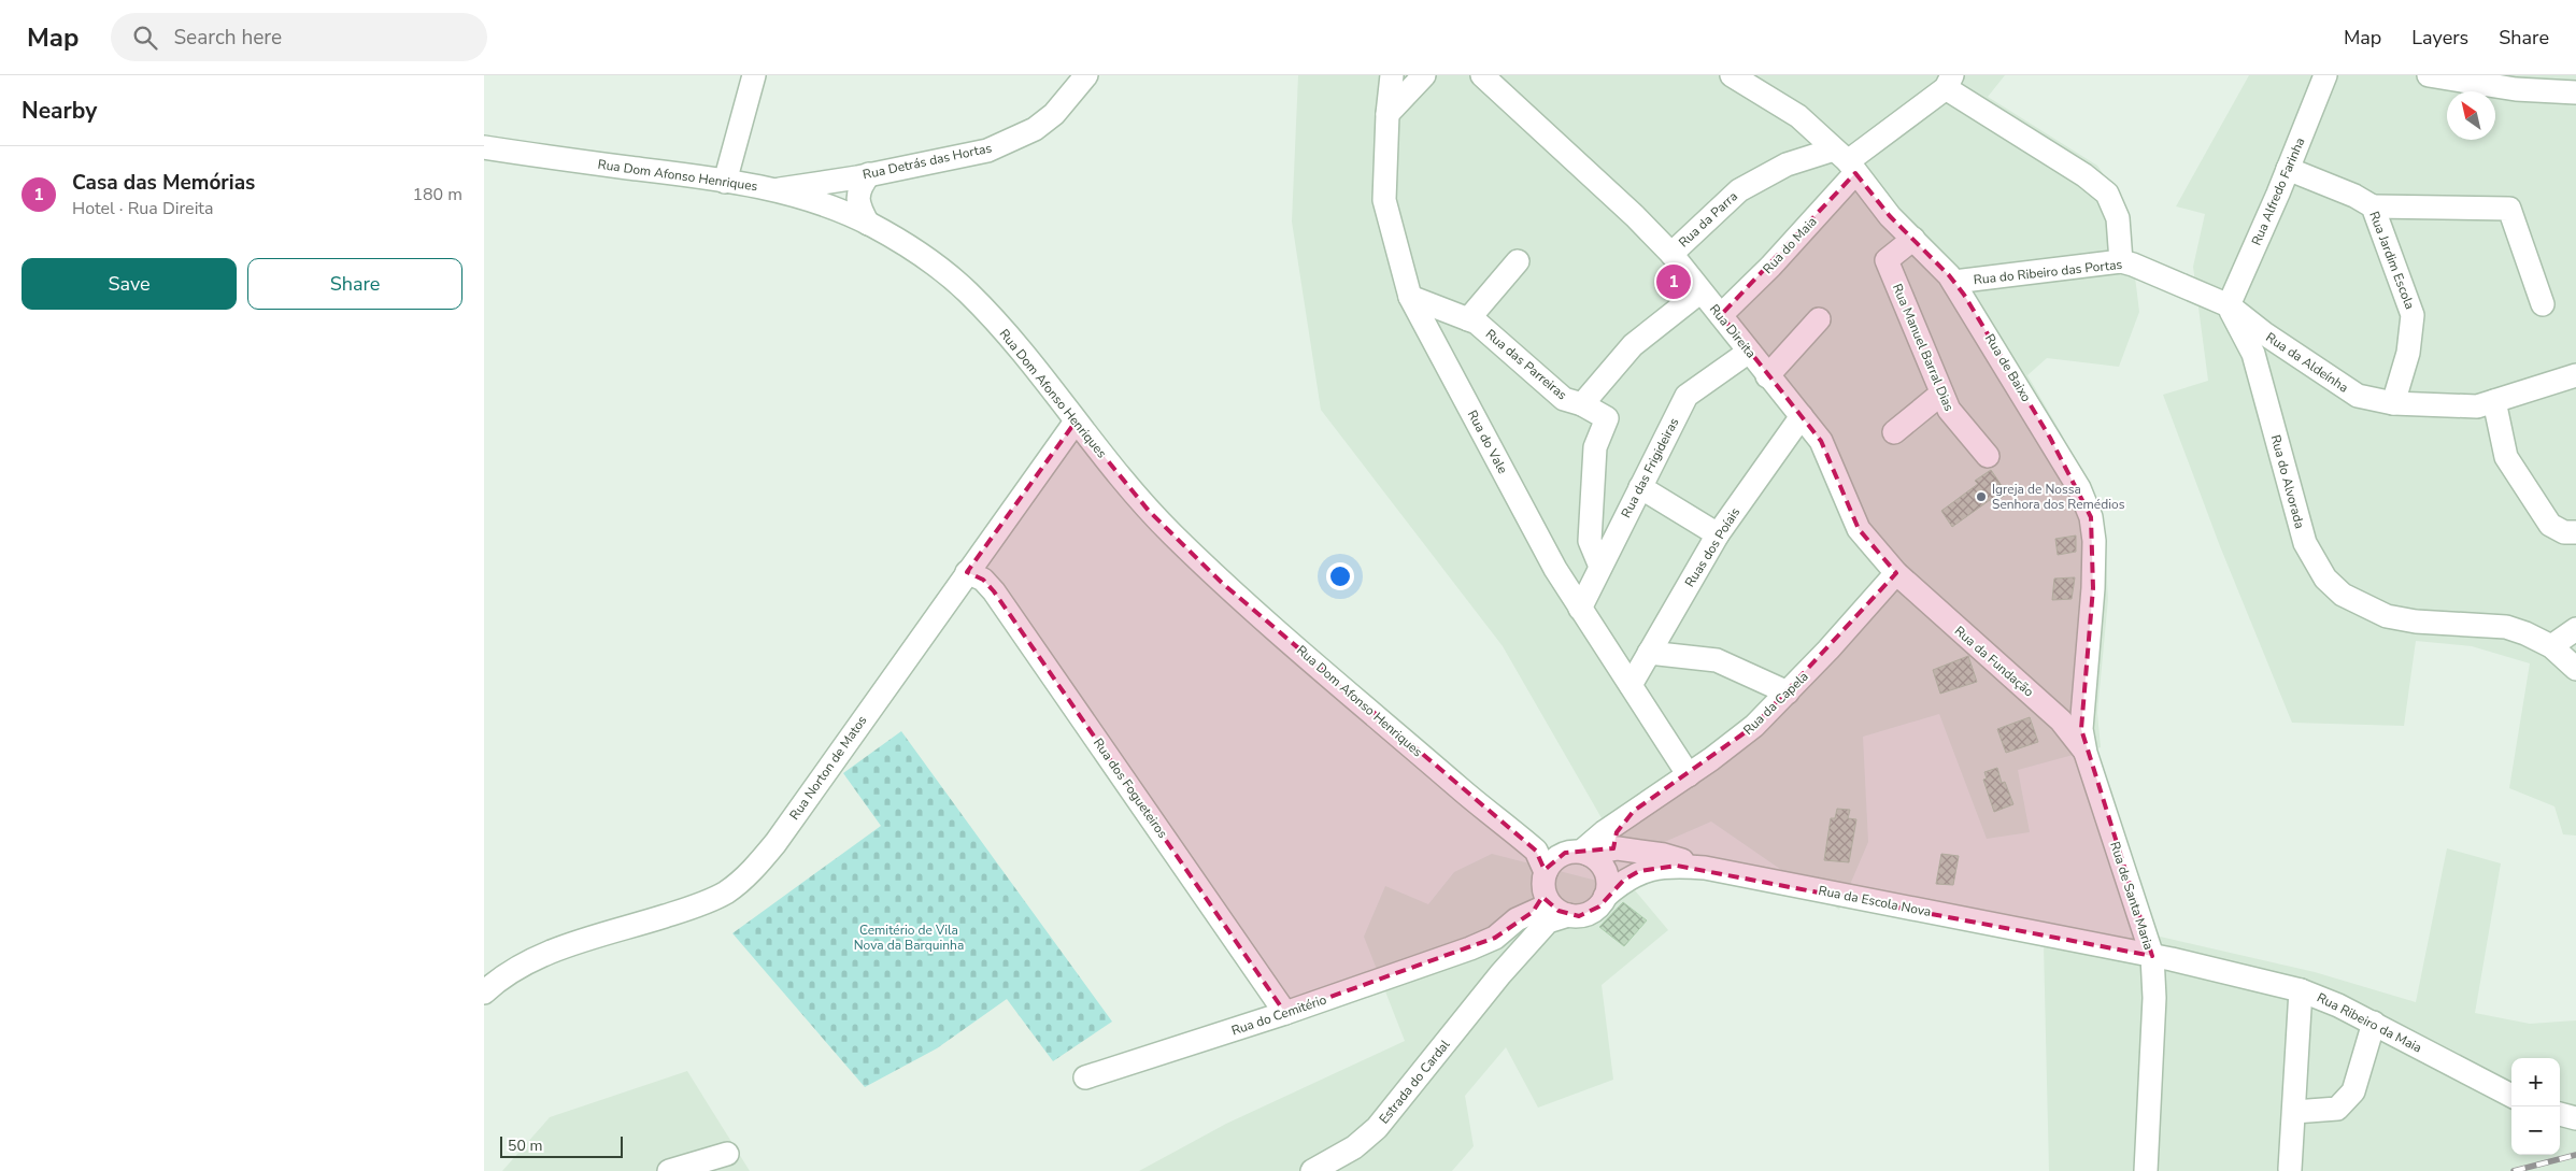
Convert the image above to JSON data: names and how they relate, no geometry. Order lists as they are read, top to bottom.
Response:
{
  "streets": {
    "street": [
      "Rua Detrás das Hortas",
      "Rua Dom Afonso Henriques",
      "Rua Alfredo Farinha",
      "Rua da Parra",
      "Rua do Maia",
      "Rua Jardim Escola",
      "Rua do Ribeiro das Portas",
      "Rua Direita",
      "Rua Manuel Barral Dias",
      "Rua da Aldeínha",
      "Rua das Parreiras",
      "Rua de Baixo",
      "Rua do Vale",
      "Rua das Frigideiras",
      "Rua do Alvorada",
      "Ruas dos Poíais",
      "Rua da Fundação",
      "Rua da Capela",
      "Rua Norton de Matos",
      "Rua dos Fogueteiros",
      "Rua de Santa Maria",
      "Rua da Escola Nova",
      "Rua do Cemitério",
      "Rua Ribeiro da Maia",
      "Estrada do Cardal"
    ]
  },
  "crossings": [
    ["Rua Detrás das Hortas", "Rua Dom Afonso Henriques"],
    ["Rua Dom Afonso Henriques", "Rua da Capela"],
    ["Rua Dom Afonso Henriques", "Rua Norton de Matos"],
    ["Rua Dom Afonso Henriques", "Rua da Escola Nova"],
    ["Rua Dom Afonso Henriques", "Rua do Cemitério"],
    ["Rua Dom Afonso Henriques", "Estrada do Cardal"],
    ["Rua Alfredo Farinha", "Rua Jardim Escola"],
    ["Rua Alfredo Farinha", "Rua do Ribeiro das Portas"],
    ["Rua Alfredo Farinha", "Rua da Aldeínha"],
    ["Rua Alfredo Farinha", "Rua do Alvorada"],
    ["Rua da Parra", "Rua do Maia"],
    ["Rua da Parra", "Rua Direita"],
    ["Rua da Parra", "Rua de Baixo"],
    ["Rua do Maia", "Rua Direita"],
    ["Rua do Maia", "Rua de Baixo"],
    ["Rua Jardim Escola", "Rua da Aldeínha"],
    ["Rua do Ribeiro das Portas", "Rua da Aldeínha"],
    ["Rua do Ribeiro das Portas", "Rua de Baixo"],
    ["Rua do Ribeiro das Portas", "Rua do Alvorada"],
    ["Rua Direita", "Rua das Parreiras"],
    ["Rua Direita", "Rua das Frigideiras"],
    ["Rua Direita", "Ruas dos Poíais"],
    ["Rua Direita", "Rua da Fundação"],
    ["Rua Direita", "Rua da Capela"],
    ["Rua Manuel Barral Dias", "Rua de Baixo"],
    ["Rua da Aldeínha", "Rua do Alvorada"],
    ["Rua das Parreiras", "Rua do Vale"],
    ["Rua de Baixo", "Rua da Fundação"],
    ["Rua de Baixo", "Rua de Santa Maria"],
    ["Rua do Vale", "Rua das Frigideiras"],
    ["Rua do Vale", "Ruas dos Poíais"],
    ["Rua do Vale", "Rua da Capela"],
    ["Rua da Fundação", "Rua da Capela"],
    ["Rua da Fundação", "Rua de Santa Maria"],
    ["Rua da Capela", "Rua da Escola Nova"],
    ["Rua da Capela", "Rua do Cemitério"],
    ["Rua da Capela", "Estrada do Cardal"],
    ["Rua Norton de Matos", "Rua dos Fogueteiros"],
    ["Rua dos Fogueteiros", "Rua do Cemitério"],
    ["Rua de Santa Maria", "Rua da Escola Nova"],
    ["Rua de Santa Maria", "Rua Ribeiro da Maia"],
    ["Rua da Escola Nova", "Rua do Cemitério"],
    ["Rua da Escola Nova", "Rua Ribeiro da Maia"],
    ["Rua da Escola Nova", "Estrada do Cardal"],
    ["Rua do Cemitério", "Estrada do Cardal"]
  ],
  "parks": ["Cemitério de Vila Nova da Barquinha"],
  "places": ["Igreja de Nossa Senhora dos Remédios"],
  "scale_bar": "50 m",
  "north": "top left",
  "page": {
    "header": "Map",
    "search": "Search here",
    "nav": ["Map", "Layers", "Share"],
    "heading": "Nearby",
    "list": [
      {
        "mark": "1",
        "name": "Casa das Memórias",
        "note": "Hotel · Rua Direita",
        "value": "180 m"
      }
    ],
    "buttons": ["Save", "Share"],
    "pins": "1",
    "map_buttons": ["+", "−"],
    "scale": "50 m"
  }
}
